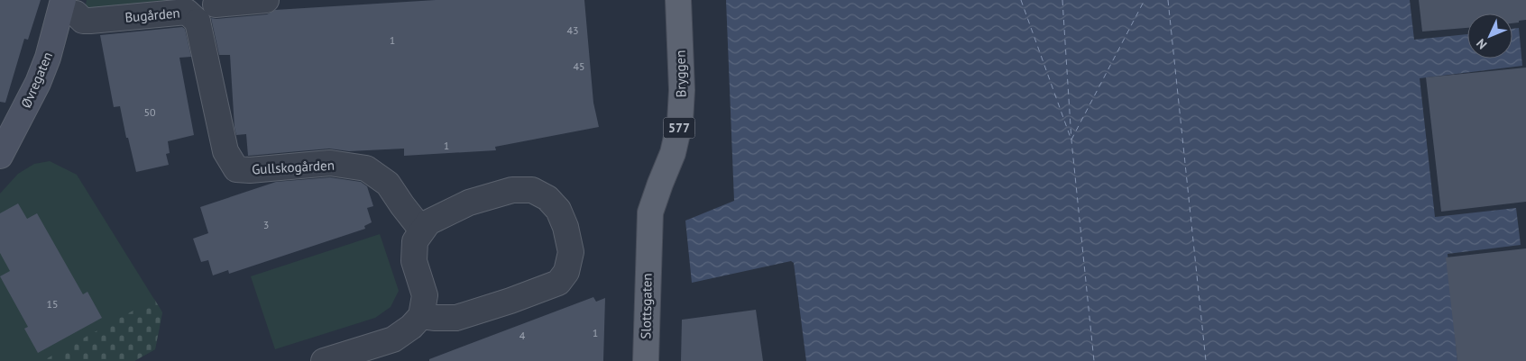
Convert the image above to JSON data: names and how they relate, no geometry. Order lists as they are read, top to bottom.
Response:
{
  "streets": {
    "main road": [
      "Bryggen",
      "Øvregaten",
      "577",
      "Slottsgaten"
    ],
    "street": ["Bugården", "Gullskogården"]
  },
  "crossings": [
    ["Bugården", "Øvregaten"],
    ["Bugården", "Gullskogården"],
    ["Bryggen", "Slottsgaten"]
  ],
  "house_numbers": [
    "43",
    "1",
    "45",
    "50",
    "1",
    "3",
    "15",
    "1",
    "4"
  ],
  "north": "bottom left"
}
